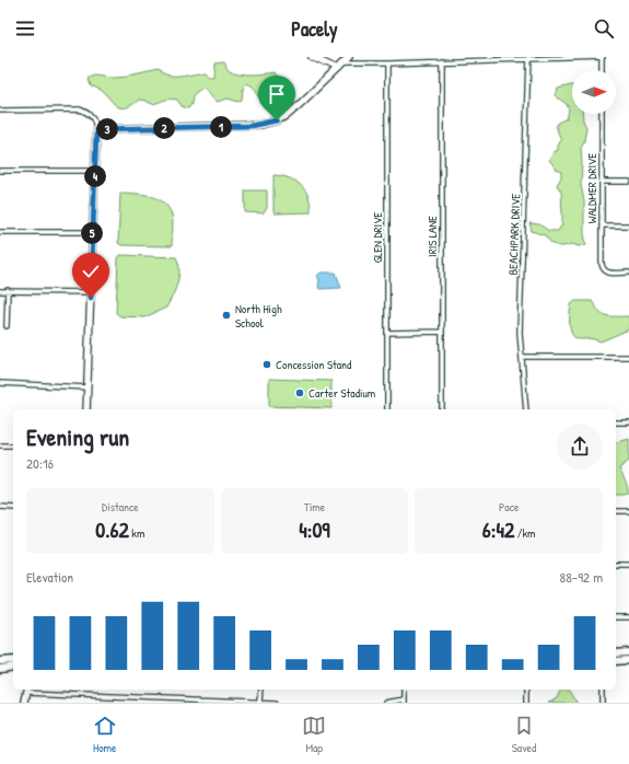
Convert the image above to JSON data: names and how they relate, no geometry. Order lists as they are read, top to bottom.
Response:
{
  "streets": {
    "street": [
      "WALDMER DRIVE",
      "BEACHPARK DRIVE",
      "IRIS LANE",
      "GLEN DRIVE"
    ]
  },
  "places": ["North High School", "Concession Stand", "Carter Stadium"],
  "north": "right",
  "page": {
    "header": "Pacely",
    "pins": [
      "1",
      "2",
      "3",
      "4",
      "5"
    ],
    "heading": ["Evening run", "20:16"],
    "stats": [
      ["Distance", "0.62 km"],
      ["Time", "4:09"],
      ["Pace", "6:42 /km"]
    ],
    "chart": ["Elevation", "88–92 m"],
    "tabs": ["Home", "Map", "Saved"]
  }
}
